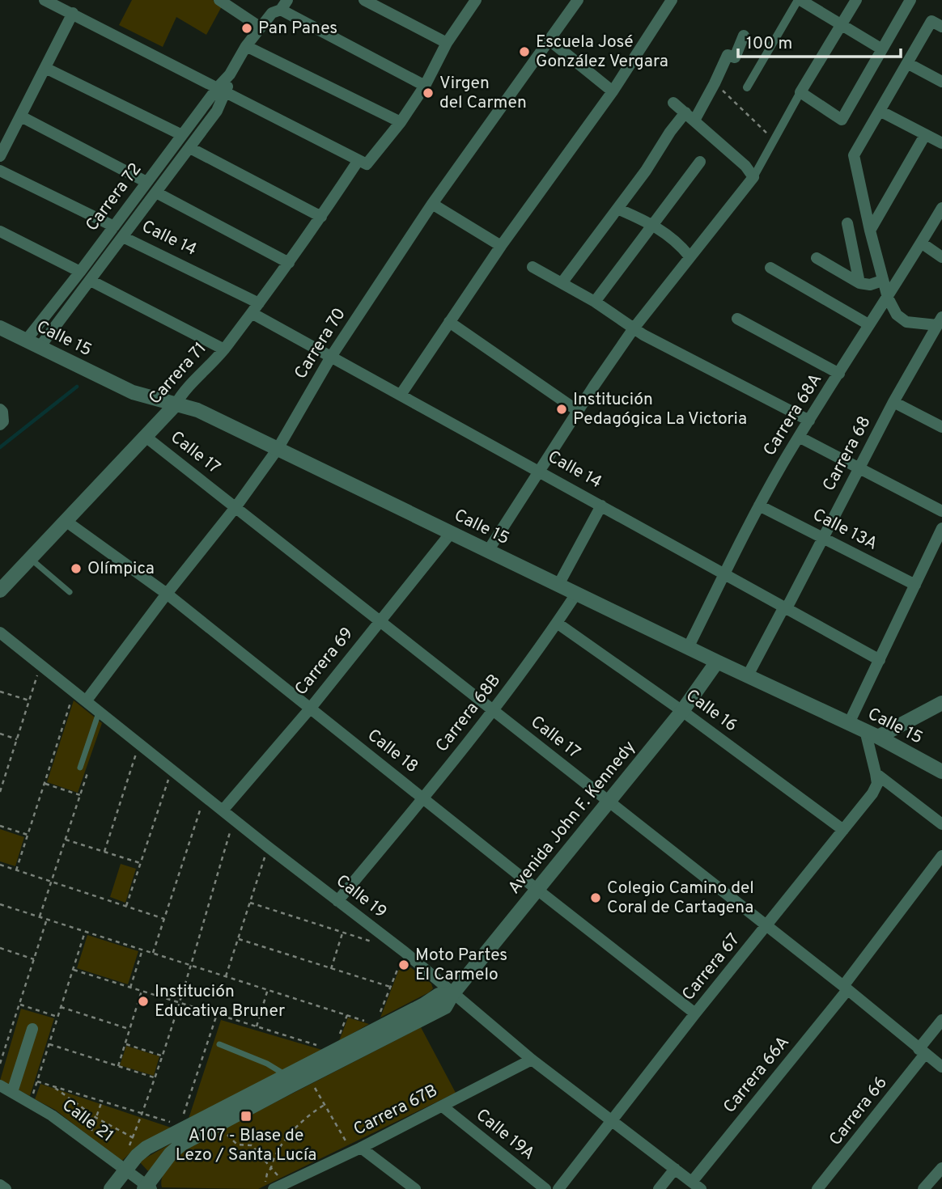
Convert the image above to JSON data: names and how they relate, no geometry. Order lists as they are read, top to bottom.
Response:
{
  "streets": {
    "street": [
      "Carrera 72",
      "Calle 14",
      "Calle 15",
      "Carrera 70",
      "Carrera 71",
      "Carrera 68A",
      "Calle 17",
      "Carrera 68",
      "Calle 13A",
      "Carrera 69",
      "Calle 16",
      "Carrera 68B",
      "Calle 18",
      "Avenida John F. Kennedy",
      "Calle 19",
      "Carrera 67",
      "Carrera 66A",
      "Carrera 67B",
      "Carrera 66",
      "Calle 21",
      "Calle 19A"
    ]
  },
  "crossings": [
    ["Carrera 72", "Calle 14"],
    ["Carrera 72", "Calle 15"],
    ["Calle 14", "Carrera 70"],
    ["Calle 14", "Carrera 71"],
    ["Calle 14", "Carrera 68A"],
    ["Calle 14", "Carrera 68"],
    ["Calle 15", "Carrera 70"],
    ["Calle 15", "Carrera 71"],
    ["Calle 15", "Carrera 68A"],
    ["Calle 15", "Carrera 68"],
    ["Calle 15", "Carrera 69"],
    ["Calle 15", "Carrera 68B"],
    ["Calle 15", "Avenida John F. Kennedy"],
    ["Carrera 70", "Calle 17"],
    ["Carrera 70", "Calle 18"],
    ["Carrera 70", "Calle 19"],
    ["Carrera 71", "Calle 17"],
    ["Carrera 71", "Calle 18"],
    ["Carrera 68A", "Calle 13A"],
    ["Calle 17", "Carrera 69"],
    ["Calle 17", "Carrera 68B"],
    ["Calle 17", "Avenida John F. Kennedy"],
    ["Calle 17", "Carrera 67"],
    ["Calle 17", "Carrera 66A"],
    ["Calle 17", "Carrera 66"],
    ["Carrera 68", "Calle 13A"],
    ["Carrera 69", "Calle 18"],
    ["Carrera 69", "Calle 19"],
    ["Calle 16", "Carrera 68B"],
    ["Calle 16", "Avenida John F. Kennedy"],
    ["Calle 16", "Carrera 67"],
    ["Carrera 68B", "Calle 18"],
    ["Carrera 68B", "Calle 19"],
    ["Calle 18", "Avenida John F. Kennedy"],
    ["Calle 18", "Carrera 67"],
    ["Avenida John F. Kennedy", "Calle 19"],
    ["Avenida John F. Kennedy", "Calle 21"],
    ["Calle 19", "Carrera 67"],
    ["Calle 19", "Carrera 66A"],
    ["Calle 19", "Carrera 67B"],
    ["Carrera 67B", "Calle 19A"]
  ],
  "places": {
    "other": [
      "Pan Panes",
      "Escuela José González Vergara",
      "Virgen del Carmen",
      "Institución Pedagógica La Victoria",
      "Olímpica",
      "Colegio Camino del Coral de Cartagena",
      "Moto Partes El Carmelo",
      "Institución Educativa Bruner"
    ],
    "transit": ["A107 - Blase de Lezo / Santa Lucía"]
  },
  "scale_bar": "100 m"
}
